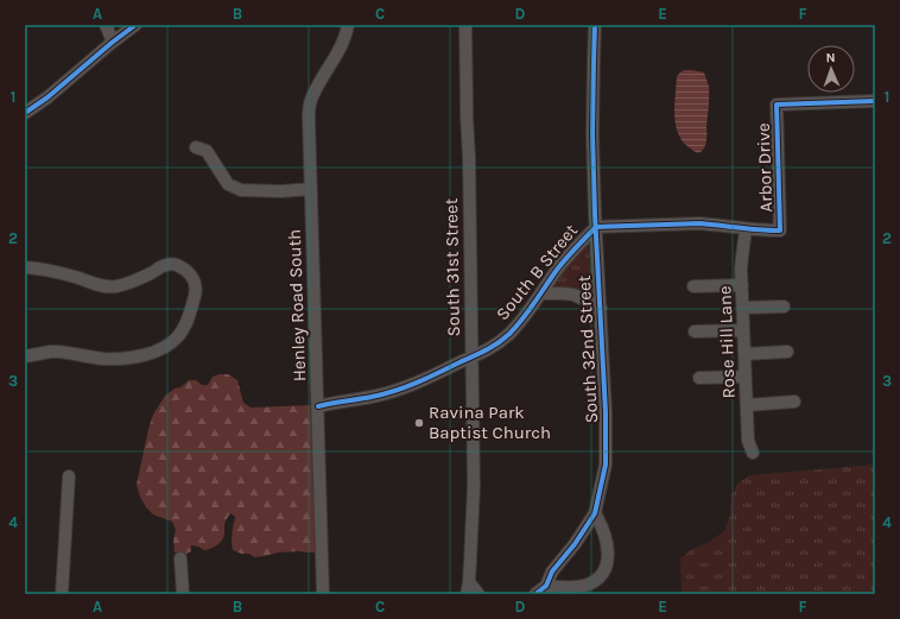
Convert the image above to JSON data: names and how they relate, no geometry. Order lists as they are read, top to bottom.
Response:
{
  "streets": {
    "street": [
      "Arbor Drive",
      "South 31st Street",
      "South B Street",
      "Henley Road South",
      "Rose Hill Lane",
      "South 32nd Street"
    ]
  },
  "crossings": [
    ["Arbor Drive", "South B Street"],
    ["Arbor Drive", "Rose Hill Lane"],
    ["Arbor Drive", "South 32nd Street"],
    ["South 31st Street", "South B Street"],
    ["South B Street", "Henley Road South"],
    ["South B Street", "South 32nd Street"]
  ],
  "places": ["Ravina Park Baptist Church"],
  "north": "top",
  "grid": {
    "columns": [
      "A",
      "B",
      "C",
      "D",
      "E",
      "F"
    ],
    "rows": [
      "1",
      "2",
      "3",
      "4"
    ]
  }
}
